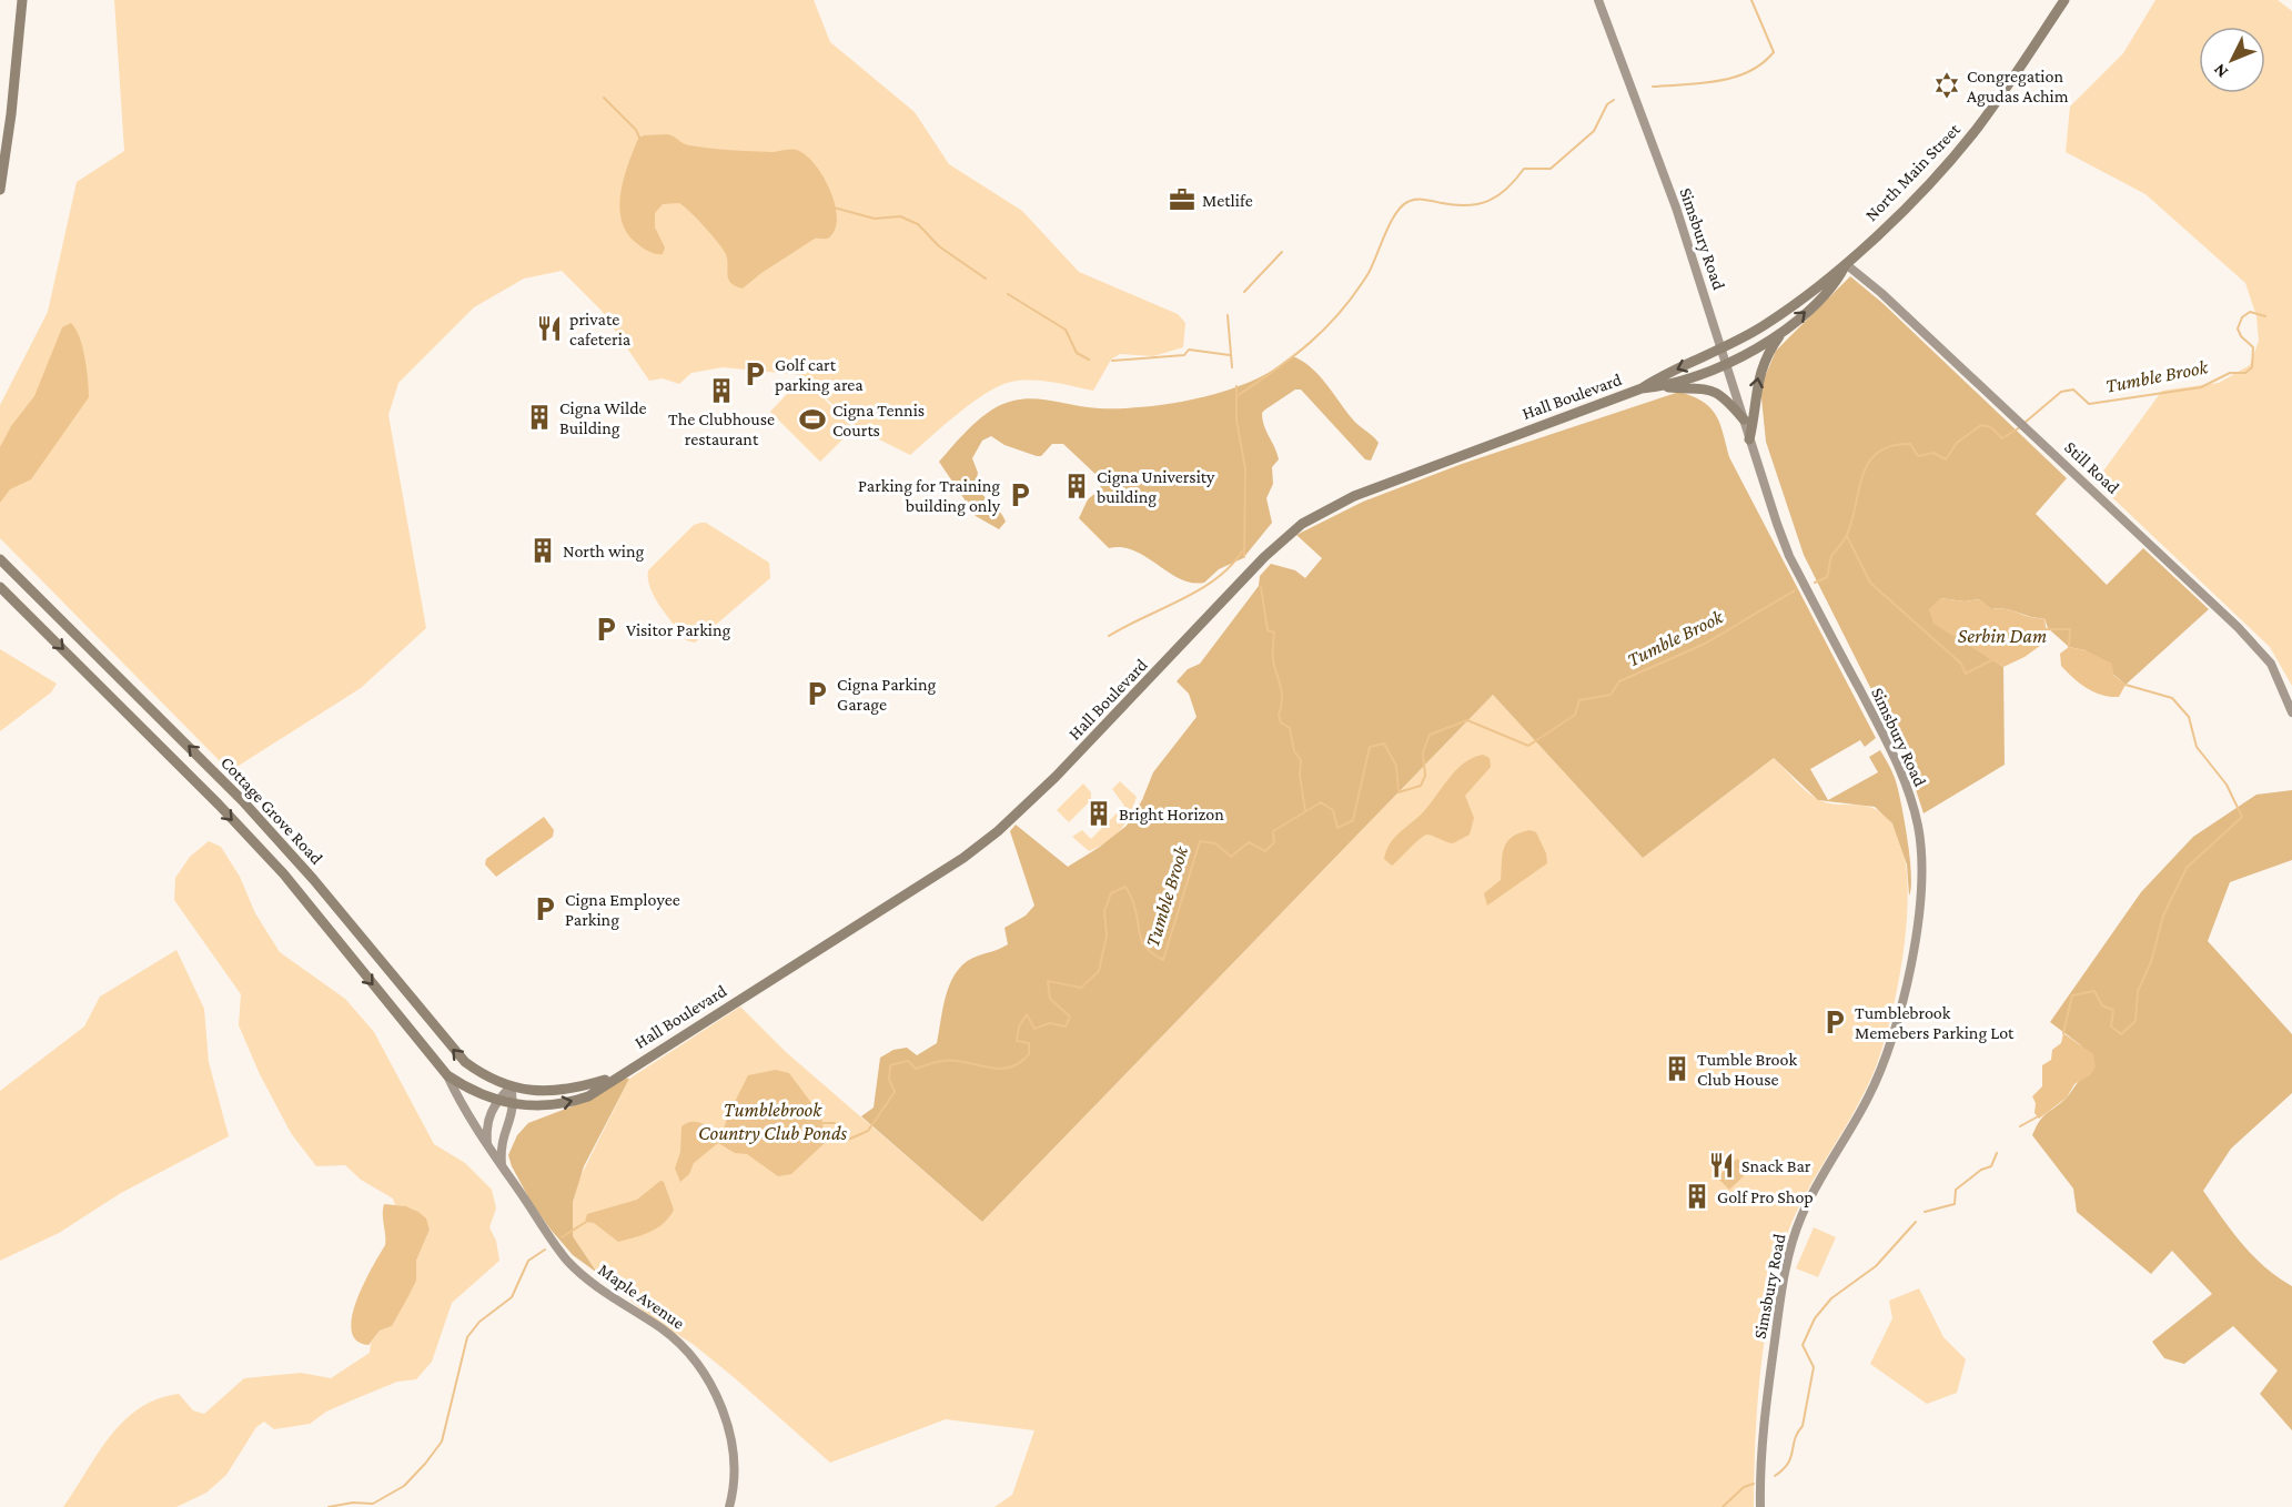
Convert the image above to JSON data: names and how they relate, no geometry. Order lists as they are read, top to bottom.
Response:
{
  "streets": {
    "main road": [
      "North Main Street",
      "Simsbury Road",
      "Hall Boulevard",
      "Still Road",
      "Cottage Grove Road",
      "Maple Avenue"
    ]
  },
  "crossings": [
    ["North Main Street", "Simsbury Road"],
    ["North Main Street", "Hall Boulevard"],
    ["North Main Street", "Still Road"],
    ["Simsbury Road", "Hall Boulevard"],
    ["Hall Boulevard", "Cottage Grove Road"],
    ["Cottage Grove Road", "Maple Avenue"]
  ],
  "water": ["Tumble Brook", "Serbin Dam", "Tumblebrook Country Club Ponds"],
  "places": {
    "synagogue": ["Congregation Agudas Achim"],
    "office": ["Metlife"],
    "restaurant": ["private cafeteria", "Snack Bar"],
    "parking": [
      "Golf cart parking area",
      "Parking for Training building only",
      "Visitor Parking",
      "Cigna Parking Garage",
      "Cigna Employee Parking",
      "Tumblebrook Memebers Parking Lot"
    ],
    "building": [
      "The Clubhouse restaurant",
      "Cigna Wilde Building",
      "Cigna University building",
      "North wing",
      "Bright Horizon",
      "Tumble Brook Club House",
      "Golf Pro Shop"
    ],
    "sports": ["Cigna Tennis Courts"]
  },
  "north": "bottom left"
}
